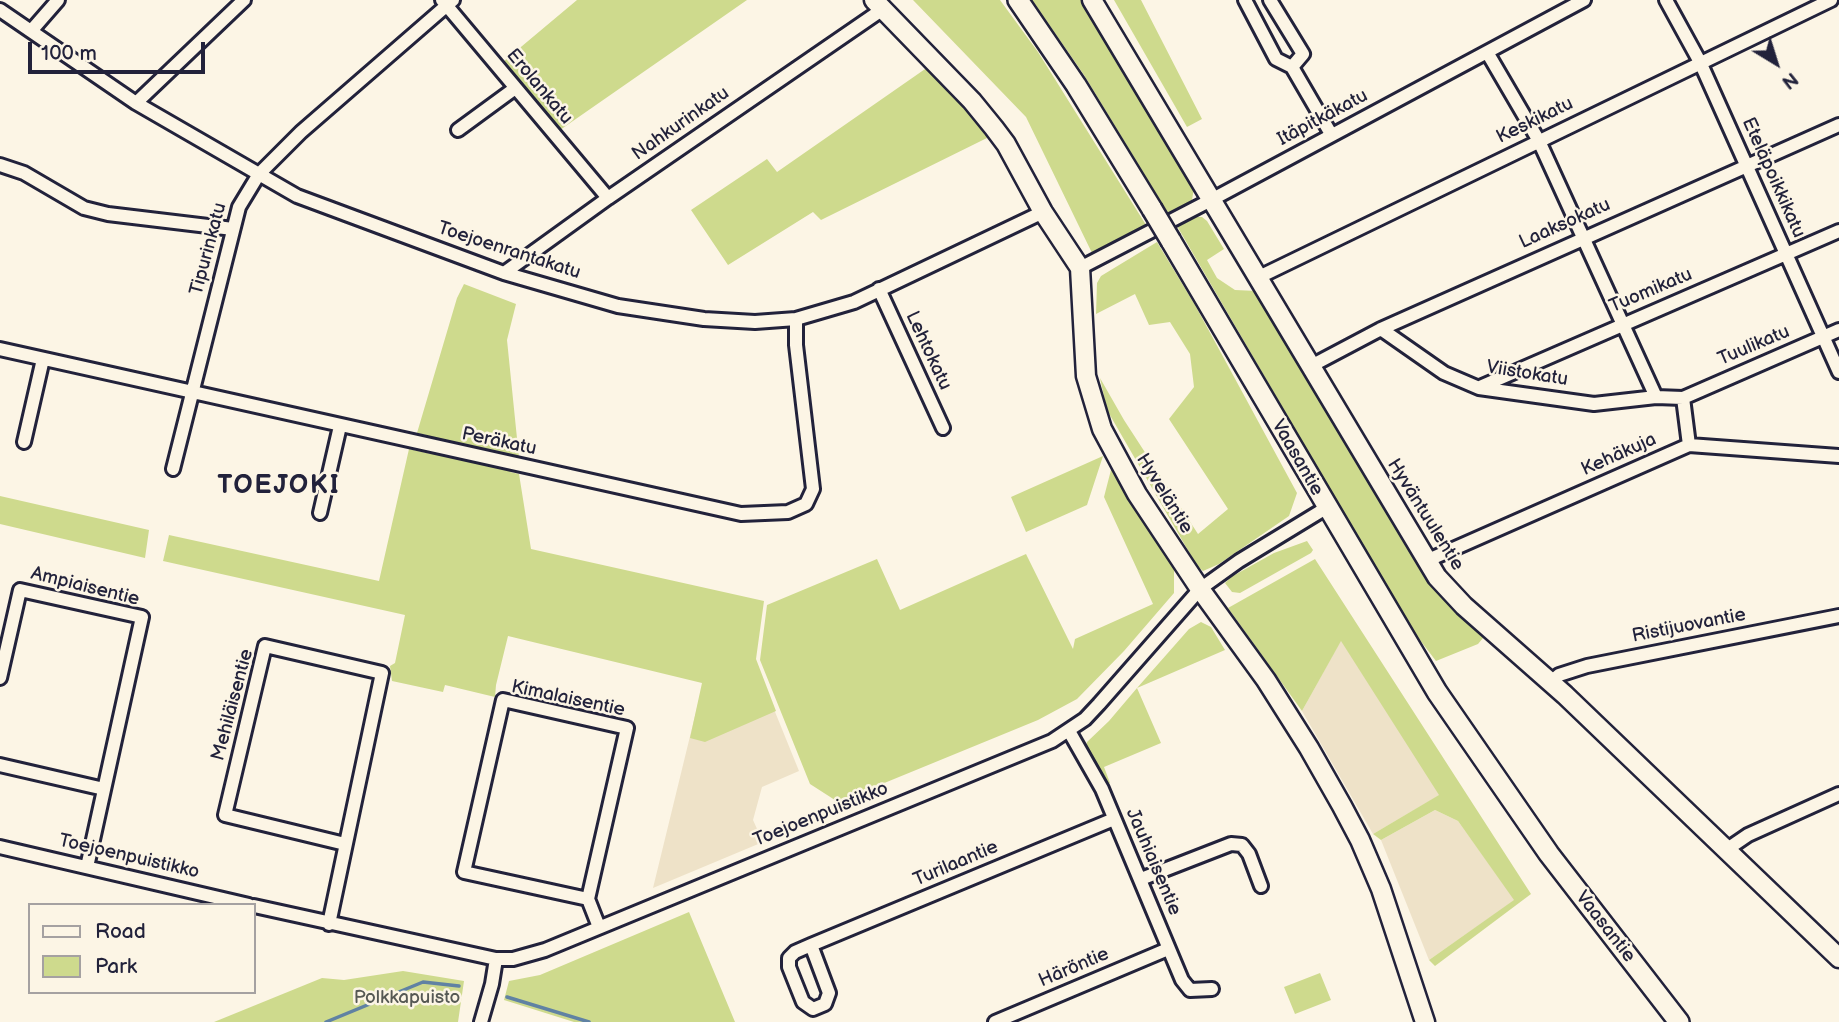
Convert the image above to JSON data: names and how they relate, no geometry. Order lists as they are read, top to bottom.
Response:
{
  "streets": {
    "main road": ["Vaasantie"],
    "street": [
      "Erolankatu",
      "Itäpitkäkatu",
      "Keskikatu",
      "Nahkurinkatu",
      "Eteläpoikkikatu",
      "Laaksokatu",
      "Tipurinkatu",
      "Toejoenrantakatu",
      "Tuomikatu",
      "Tuulikatu",
      "Lehtokatu",
      "Viistokatu",
      "Peräkatu",
      "Kehäkuja",
      "Hyveläntie",
      "Hyväntuulentie",
      "Ampiaisentie",
      "Ristijuovantie",
      "Kimalaisentie",
      "Mehiläisentie",
      "Toejoenpuistikko",
      "Jauhiaisentie",
      "Turilaantie",
      "Häröntie"
    ]
  },
  "crossings": [
    ["Erolankatu", "Nahkurinkatu"],
    ["Erolankatu", "Tipurinkatu"],
    ["Itäpitkäkatu", "Hyveläntie"],
    ["Itäpitkäkatu", "Hyväntuulentie"],
    ["Keskikatu", "Eteläpoikkikatu"],
    ["Keskikatu", "Hyväntuulentie"],
    ["Nahkurinkatu", "Toejoenrantakatu"],
    ["Nahkurinkatu", "Hyveläntie"],
    ["Eteläpoikkikatu", "Laaksokatu"],
    ["Eteläpoikkikatu", "Tuomikatu"],
    ["Eteläpoikkikatu", "Tuulikatu"],
    ["Laaksokatu", "Viistokatu"],
    ["Laaksokatu", "Hyväntuulentie"],
    ["Tipurinkatu", "Toejoenrantakatu"],
    ["Tipurinkatu", "Peräkatu"],
    ["Toejoenrantakatu", "Lehtokatu"],
    ["Toejoenrantakatu", "Peräkatu"],
    ["Toejoenrantakatu", "Hyveläntie"],
    ["Tuomikatu", "Viistokatu"],
    ["Tuulikatu", "Viistokatu"],
    ["Kehäkuja", "Hyväntuulentie"],
    ["Vaasantie", "Toejoenpuistikko"],
    ["Hyveläntie", "Toejoenpuistikko"],
    ["Hyväntuulentie", "Ristijuovantie"],
    ["Ampiaisentie", "Toejoenpuistikko"],
    ["Mehiläisentie", "Toejoenpuistikko"],
    ["Toejoenpuistikko", "Jauhiaisentie"],
    ["Jauhiaisentie", "Turilaantie"],
    ["Jauhiaisentie", "Häröntie"]
  ],
  "districts": ["TOEJOKI"],
  "parks": ["Polkkapuisto"],
  "legend": ["Road", "Park"],
  "scale_bar": "100 m",
  "north": "bottom right"
}
